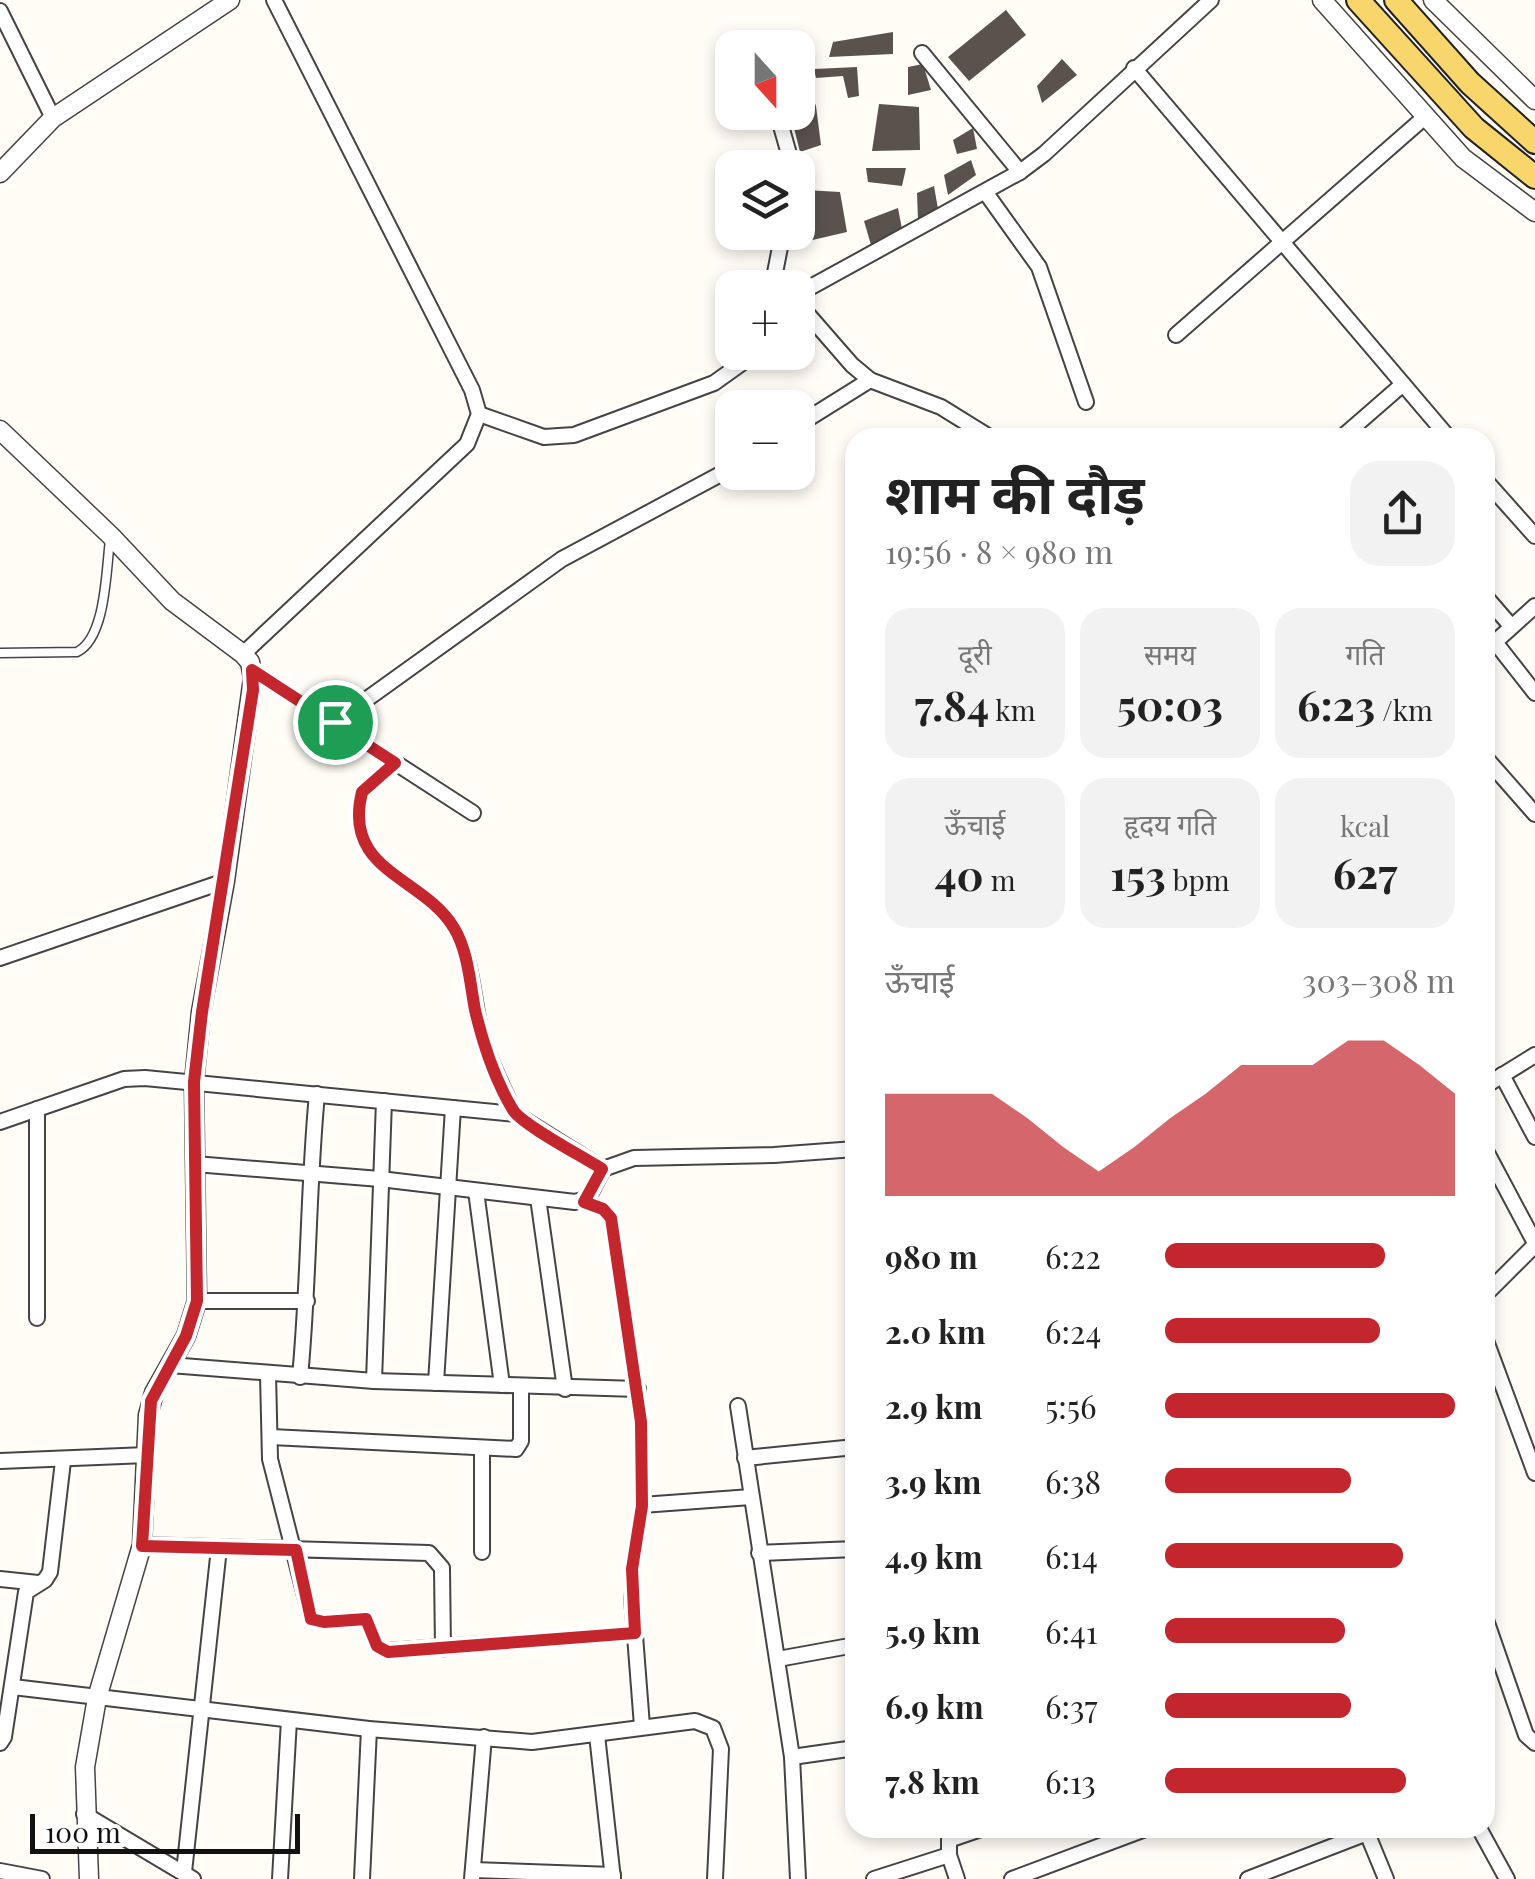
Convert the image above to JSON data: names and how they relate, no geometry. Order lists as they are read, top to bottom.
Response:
{
  "scale_bar": "100 m",
  "north": "bottom",
  "page": {
    "map_buttons": ["+", "−"],
    "heading": ["शाम की दौड़", "19:56 · 8 × 980 m"],
    "stats": [
      ["दूरी", "7.84 km"],
      ["समय", "50:03"],
      ["गति", "6:23 /km"],
      ["ऊँचाई", "40 m"],
      ["हृदय गति", "153 bpm"],
      ["kcal", "627"]
    ],
    "chart": ["ऊँचाई", "303–308 m"],
    "list": [
      {
        "name": "980 m",
        "note": "6:22"
      },
      {
        "name": "2.0 km",
        "note": "6:24"
      },
      {
        "name": "2.9 km",
        "note": "5:56"
      },
      {
        "name": "3.9 km",
        "note": "6:38"
      },
      {
        "name": "4.9 km",
        "note": "6:14"
      },
      {
        "name": "5.9 km",
        "note": "6:41"
      },
      {
        "name": "6.9 km",
        "note": "6:37"
      },
      {
        "name": "7.8 km",
        "note": "6:13"
      }
    ],
    "scale": "100 m"
  }
}
